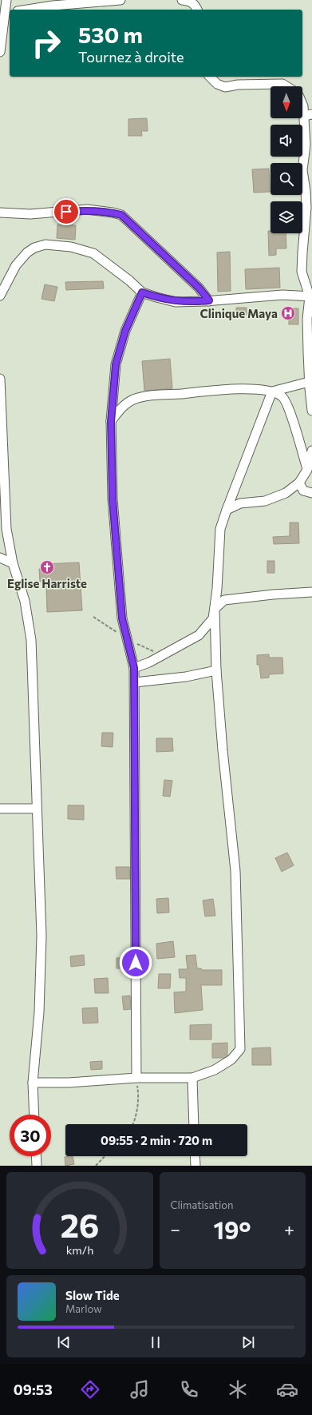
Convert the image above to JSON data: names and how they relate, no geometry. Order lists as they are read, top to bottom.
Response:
{
  "places": {
    "hospital": ["Clinique Maya"],
    "church": ["Eglise Harriste"]
  },
  "north": "bottom",
  "page": {
    "turn": ["530 m", "Tournez à droite"],
    "limit": "30",
    "trip": "09:55 · 2 min · 720 m",
    "tile": "Climatisation",
    "heat": ["−", "19°", "+"],
    "song": ["Slow Tide", "Marlow"],
    "tabs": "09:53",
    "gauge": ["26", "km/h"]
  }
}
